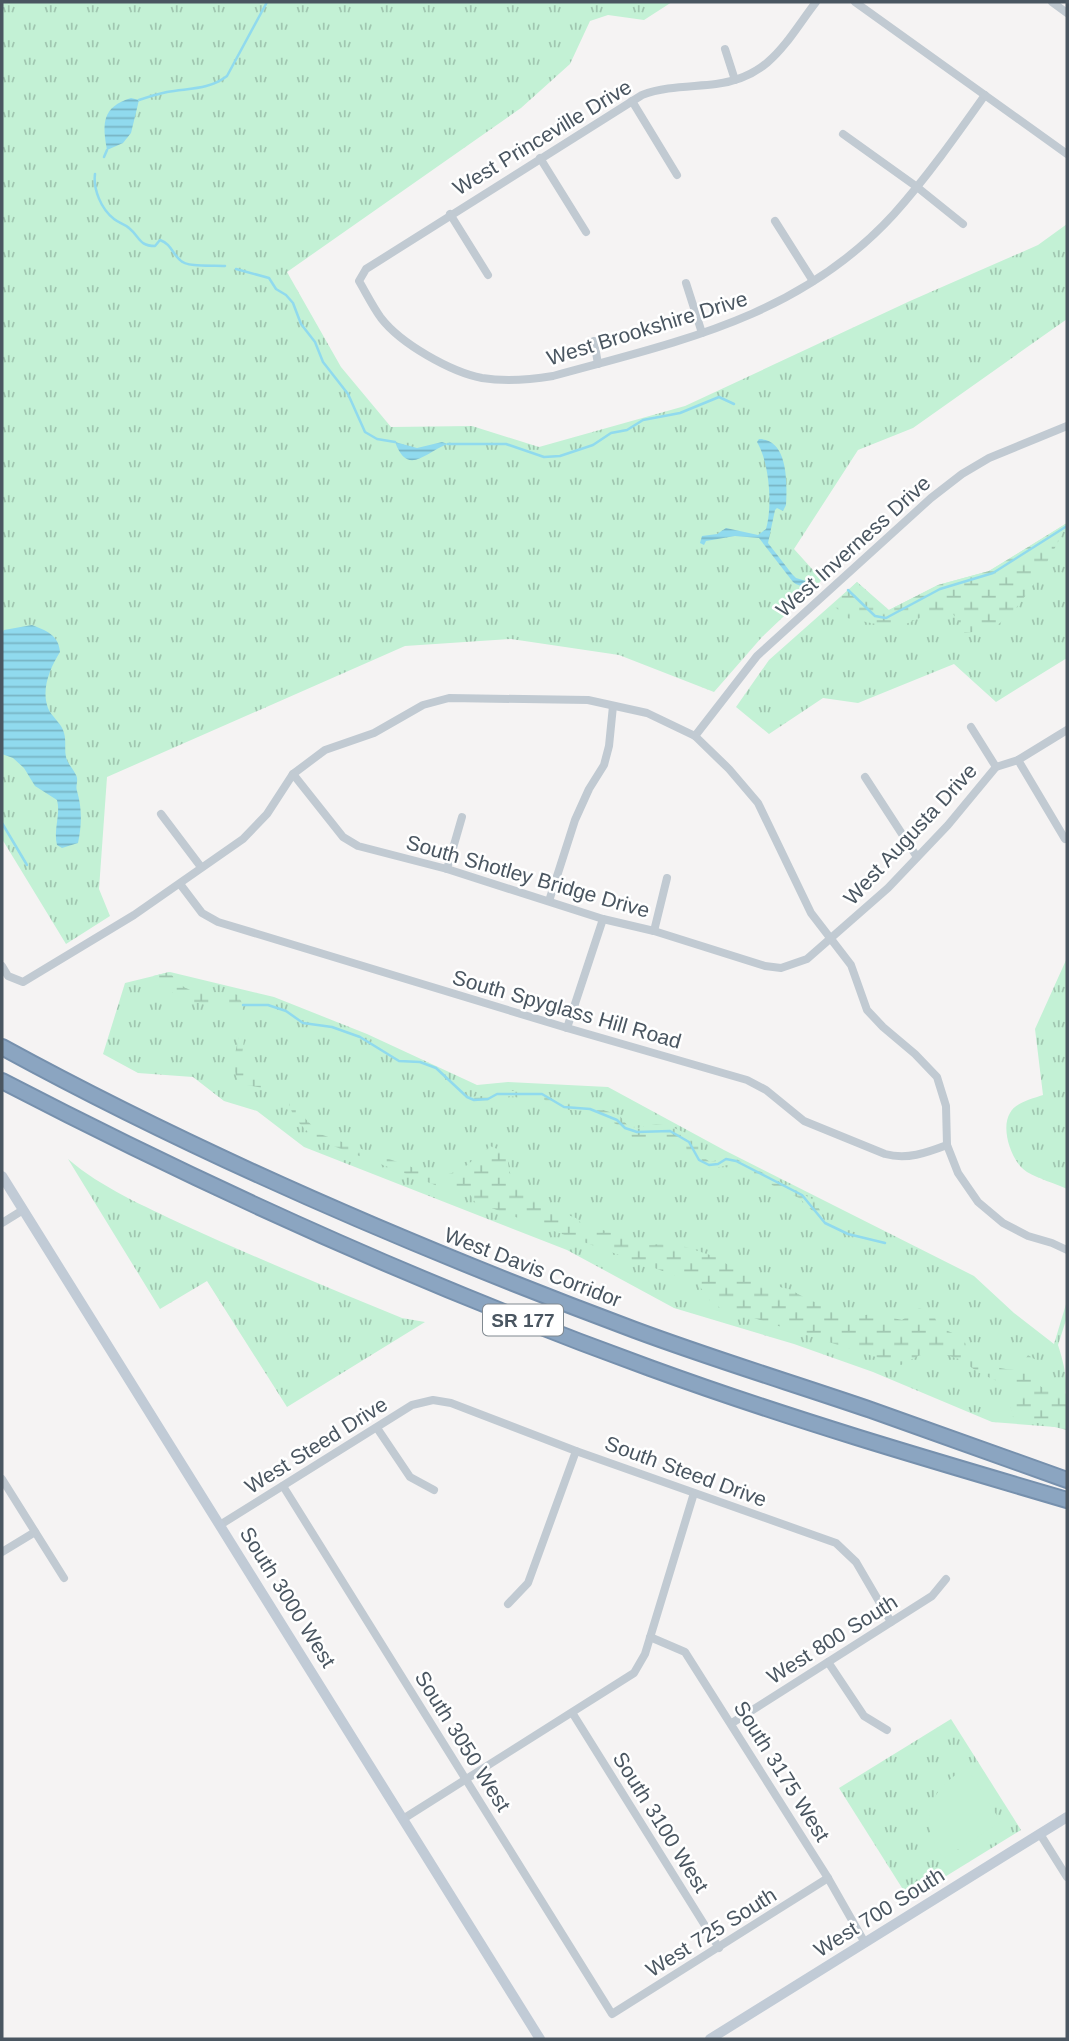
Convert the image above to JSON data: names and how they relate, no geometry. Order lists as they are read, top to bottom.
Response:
{
  "streets": {
    "highway": ["West Davis Corridor", "SR 177"],
    "main road": ["South 3000 West", "West 700 South"],
    "street": [
      "West Princeville Drive",
      "West Brookshire Drive",
      "West Inverness Drive",
      "West Augusta Drive",
      "South Shotley Bridge Drive",
      "South Spyglass Hill Road",
      "West Steed Drive",
      "South Steed Drive",
      "West 800 South",
      "South 3050 West",
      "South 3175 West",
      "South 3100 West",
      "West 725 South"
    ]
  },
  "crossings": [
    ["West Princeville Drive", "West Brookshire Drive"],
    ["West Augusta Drive", "South Shotley Bridge Drive"],
    ["West Steed Drive", "South Steed Drive"],
    ["West Steed Drive", "South 3000 West"],
    ["West Steed Drive", "South 3050 West"],
    ["South Steed Drive", "West 800 South"],
    ["West 800 South", "South 3175 West"],
    ["South 3050 West", "West 725 South"],
    ["South 3175 West", "West 700 South"],
    ["South 3175 West", "West 725 South"],
    ["South 3100 West", "West 725 South"]
  ]
}
